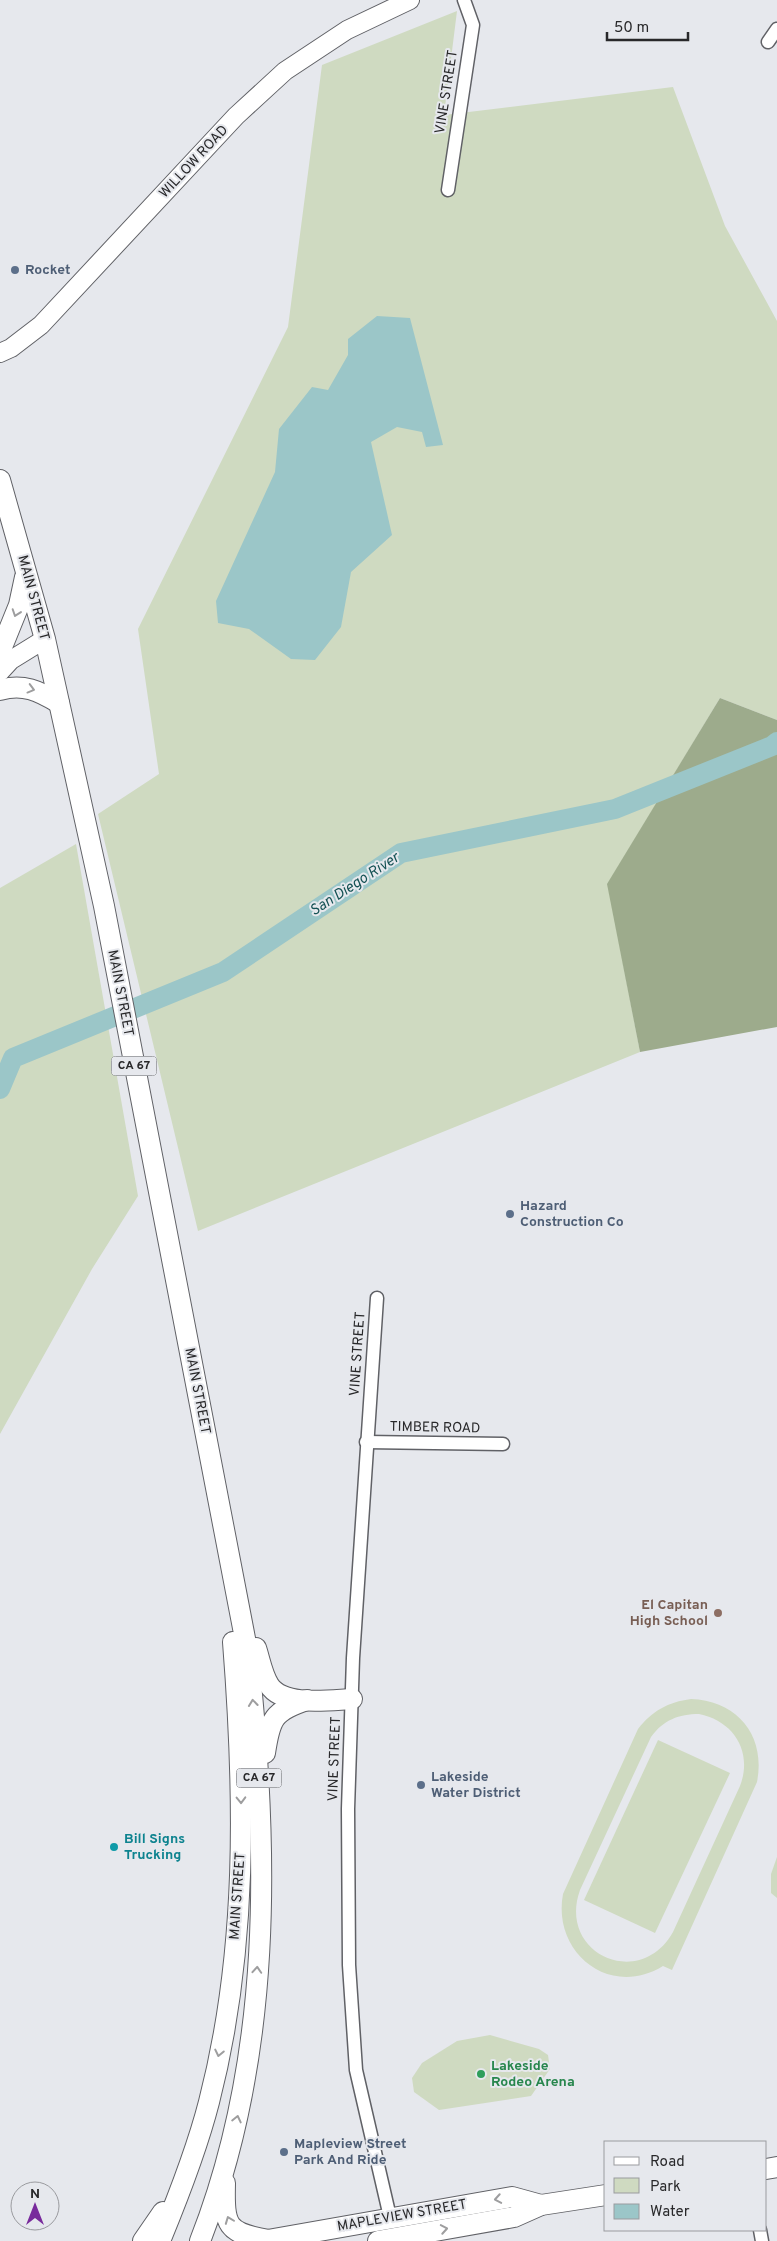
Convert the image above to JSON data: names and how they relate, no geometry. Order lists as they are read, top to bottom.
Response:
{
  "streets": {
    "main road": [
      "WILLOW ROAD",
      "MAIN STREET",
      "CA 67",
      "MAPLEVIEW STREET"
    ],
    "street": ["VINE STREET", "TIMBER ROAD"]
  },
  "crossings": [
    ["VINE STREET", "TIMBER ROAD"],
    ["VINE STREET", "MAPLEVIEW STREET"]
  ],
  "water": ["San Diego River"],
  "places": [
    "Rocket",
    "Hazard Construction Co",
    "El Capitan High School",
    "Lakeside Water District",
    "Bill Signs Trucking",
    "Lakeside Rodeo Arena",
    "Mapleview Street Park And Ride"
  ],
  "legend": ["Road", "Park", "Water"],
  "scale_bar": "50 m",
  "north": "top"
}
